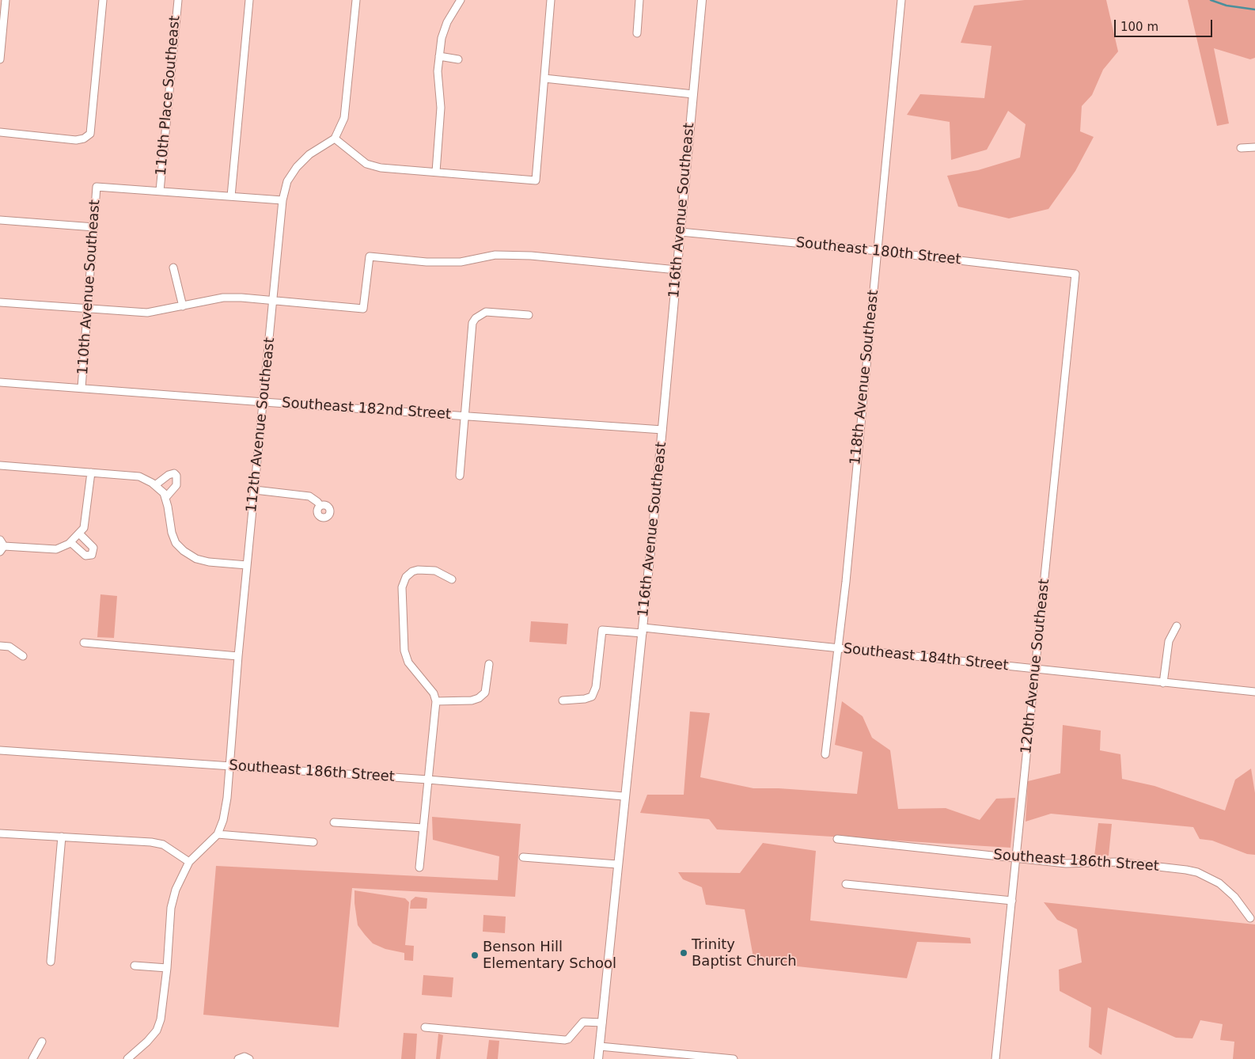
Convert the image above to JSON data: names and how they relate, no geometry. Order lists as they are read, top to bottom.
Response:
{
  "streets": {
    "street": [
      "110th Place Southeast",
      "116th Avenue Southeast",
      "Southeast 180th Street",
      "110th Avenue Southeast",
      "118th Avenue Southeast",
      "Southeast 182nd Street",
      "112th Avenue Southeast",
      "Southeast 184th Street",
      "120th Avenue Southeast",
      "Southeast 186th Street"
    ]
  },
  "crossings": [
    ["110th Place Southeast", "110th Avenue Southeast"],
    ["116th Avenue Southeast", "Southeast 180th Street"],
    ["116th Avenue Southeast", "Southeast 182nd Street"],
    ["116th Avenue Southeast", "Southeast 184th Street"],
    ["116th Avenue Southeast", "Southeast 186th Street"],
    ["Southeast 180th Street", "118th Avenue Southeast"],
    ["Southeast 180th Street", "120th Avenue Southeast"],
    ["110th Avenue Southeast", "Southeast 182nd Street"],
    ["118th Avenue Southeast", "Southeast 184th Street"],
    ["Southeast 182nd Street", "112th Avenue Southeast"],
    ["112th Avenue Southeast", "Southeast 186th Street"],
    ["Southeast 184th Street", "120th Avenue Southeast"],
    ["120th Avenue Southeast", "Southeast 186th Street"]
  ],
  "places": ["Trinity Baptist Church", "Benson Hill Elementary School"],
  "scale_bar": "100 m"
}
